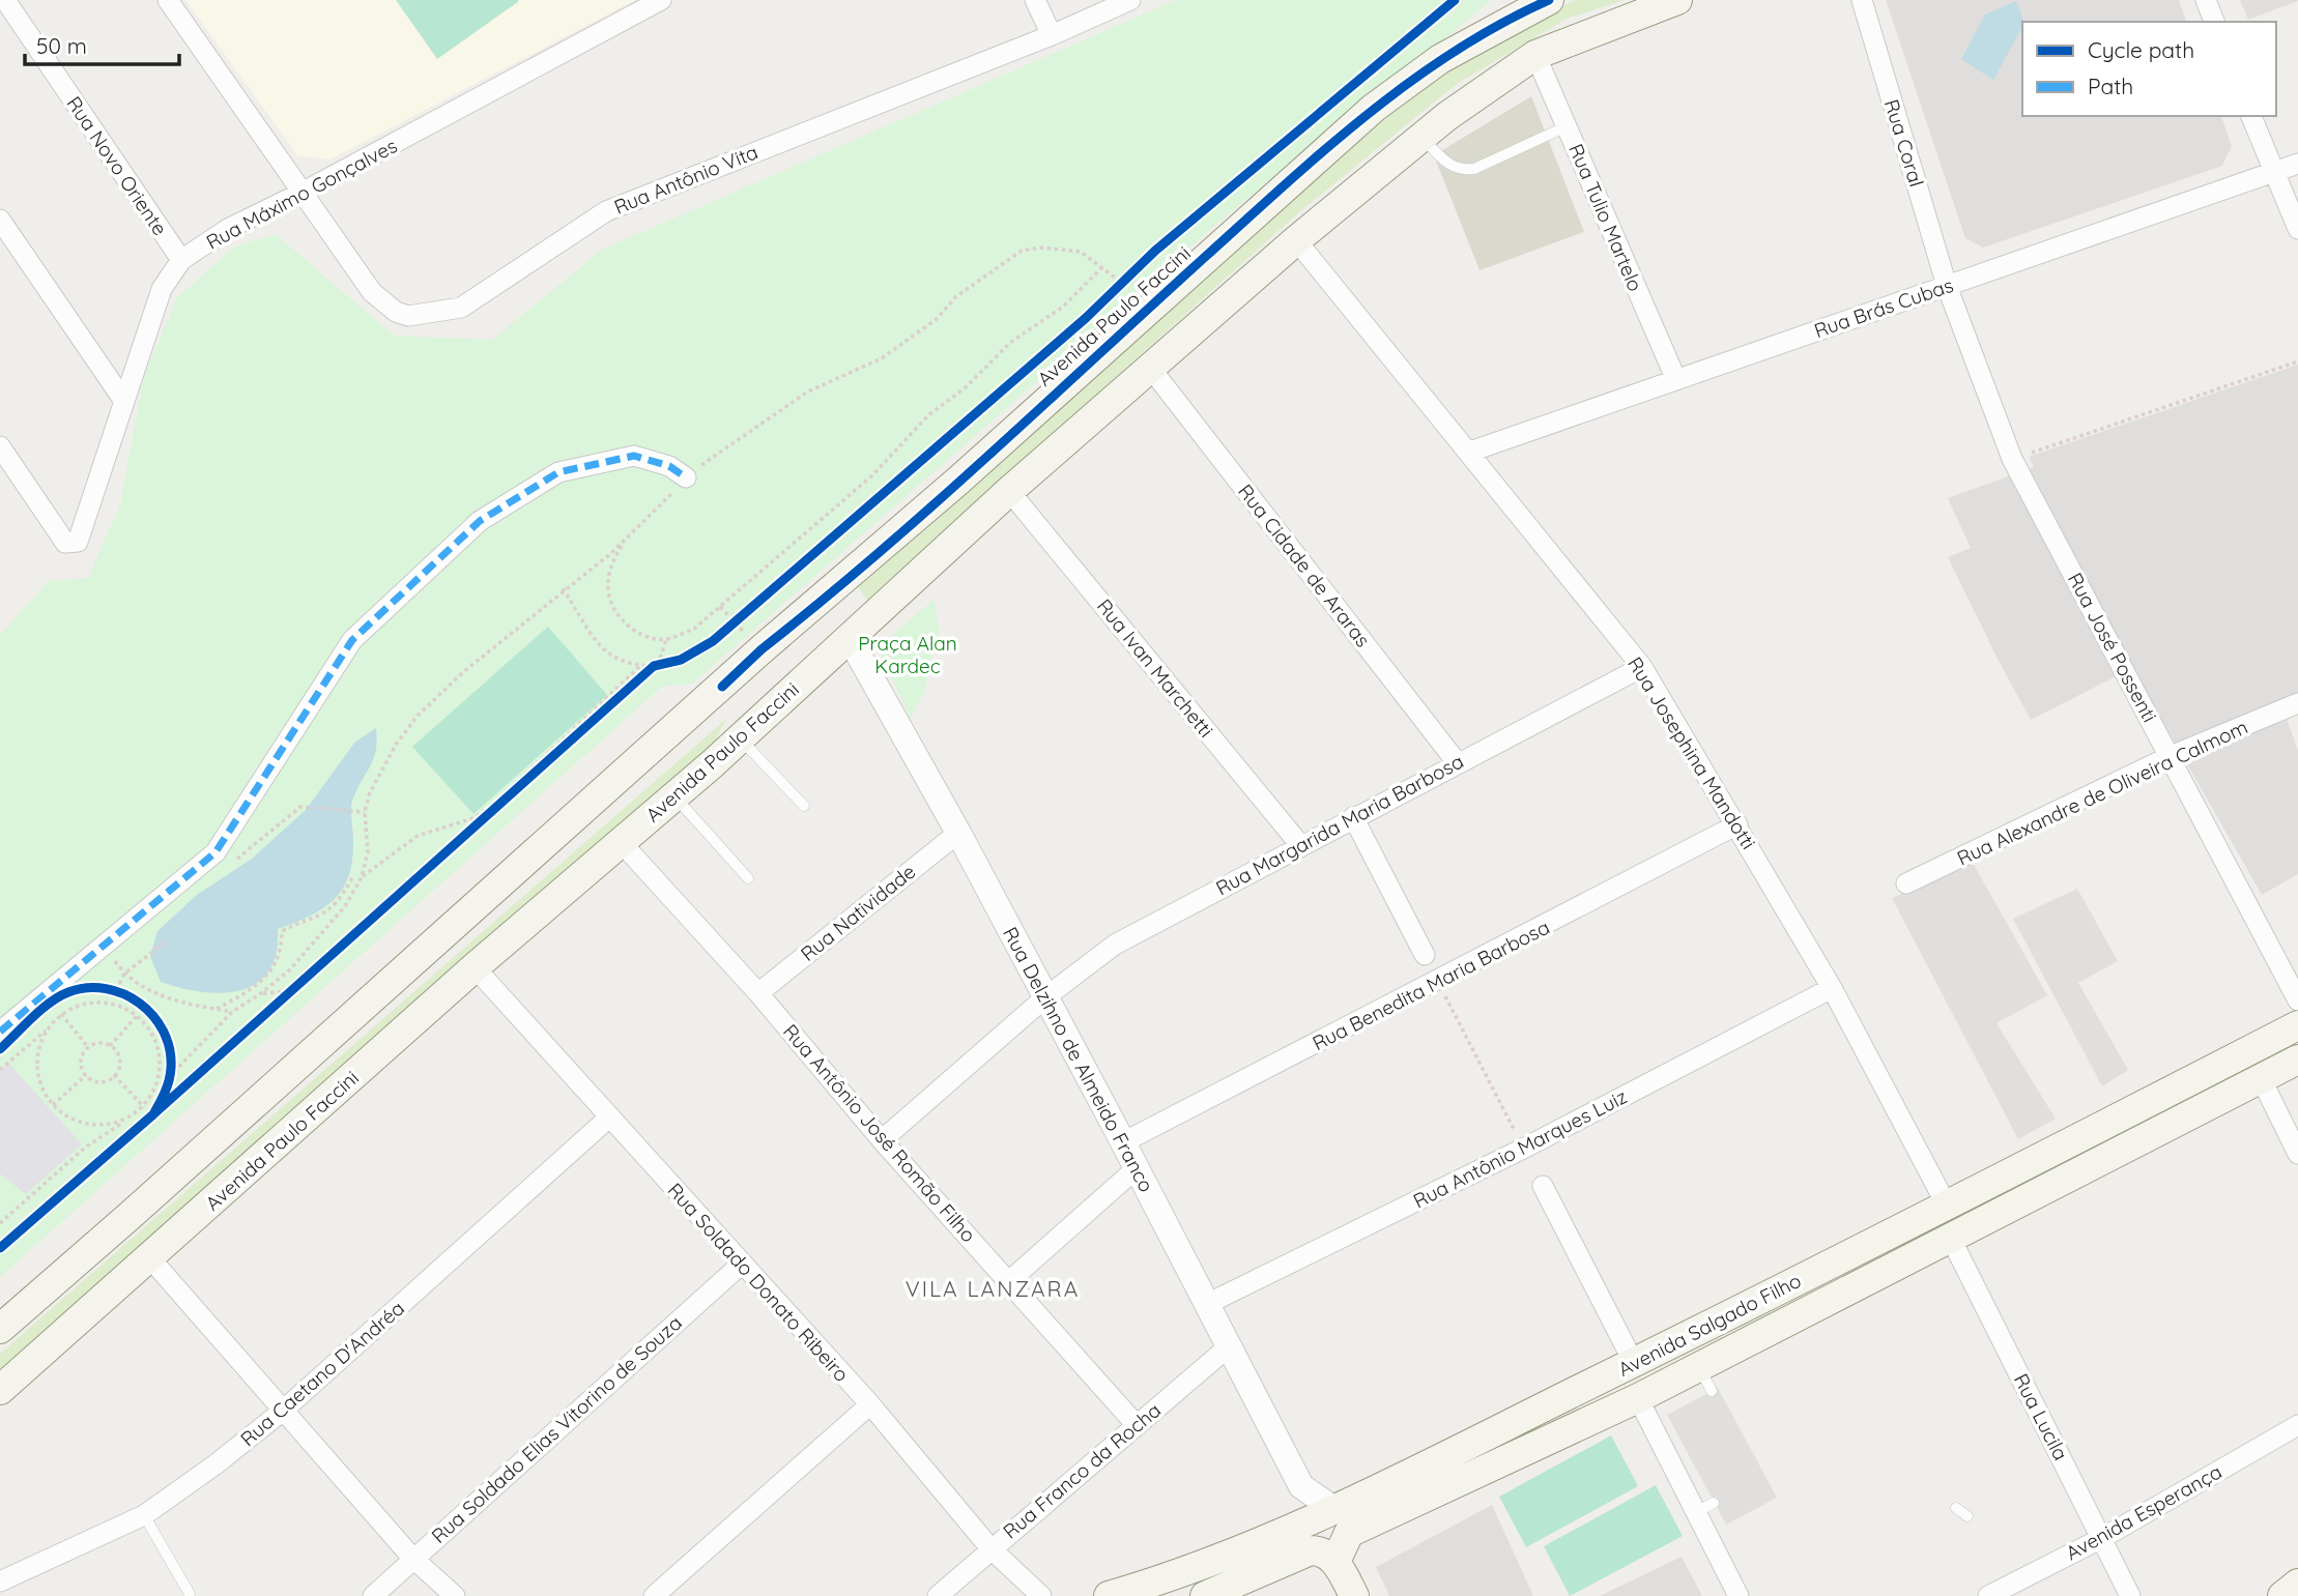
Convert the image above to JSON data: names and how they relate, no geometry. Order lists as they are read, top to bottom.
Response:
{
  "streets": {
    "main road": ["Avenida Paulo Faccini", "Avenida Salgado Filho"],
    "street": [
      "Rua Coral",
      "Rua Novo Oriente",
      "Rua Antônio Vita",
      "Rua Máximo Gonçalves",
      "Rua Tulio Martelo",
      "Rua Brás Cubas",
      "Rua Cidade de Araras",
      "Rua José Possenti",
      "Rua Ivan Marchetti",
      "Rua Josephina Mandotti",
      "Rua Alexandre de Oliveira Calmom",
      "Rua Margarida Maria Barbosa",
      "Rua Natividade",
      "Rua Benedita Maria Barbosa",
      "Rua Delzihno de Almeido Franco",
      "Rua Antônio José Romão Filho",
      "Rua Antônio Marques Luiz",
      "Rua Soldado Donato Ribeiro",
      "Rua Caetano D'Andréa",
      "Rua Lucila",
      "Rua Soldado Elias Vitorino de Souza",
      "Rua Franco da Rocha",
      "Avenida Esperança"
    ]
  },
  "crossings": [
    ["Rua Coral", "Rua Brás Cubas"],
    ["Rua Coral", "Rua José Possenti"],
    ["Rua Novo Oriente", "Rua Máximo Gonçalves"],
    ["Rua Antônio Vita", "Rua Máximo Gonçalves"],
    ["Rua Tulio Martelo", "Rua Brás Cubas"],
    ["Rua Tulio Martelo", "Avenida Paulo Faccini"],
    ["Rua Brás Cubas", "Rua José Possenti"],
    ["Rua Brás Cubas", "Rua Josephina Mandotti"],
    ["Avenida Paulo Faccini", "Rua Cidade de Araras"],
    ["Avenida Paulo Faccini", "Rua Ivan Marchetti"],
    ["Avenida Paulo Faccini", "Rua Josephina Mandotti"],
    ["Avenida Paulo Faccini", "Rua Delzihno de Almeido Franco"],
    ["Avenida Paulo Faccini", "Rua Antônio José Romão Filho"],
    ["Avenida Paulo Faccini", "Rua Soldado Donato Ribeiro"],
    ["Rua Cidade de Araras", "Rua Margarida Maria Barbosa"],
    ["Rua José Possenti", "Rua Alexandre de Oliveira Calmom"],
    ["Rua Ivan Marchetti", "Rua Margarida Maria Barbosa"],
    ["Rua Josephina Mandotti", "Rua Margarida Maria Barbosa"],
    ["Rua Josephina Mandotti", "Rua Benedita Maria Barbosa"],
    ["Rua Josephina Mandotti", "Rua Antônio Marques Luiz"],
    ["Rua Josephina Mandotti", "Avenida Salgado Filho"],
    ["Rua Margarida Maria Barbosa", "Rua Delzihno de Almeido Franco"],
    ["Rua Margarida Maria Barbosa", "Rua Antônio José Romão Filho"],
    ["Rua Natividade", "Rua Delzihno de Almeido Franco"],
    ["Rua Natividade", "Rua Antônio José Romão Filho"],
    ["Rua Benedita Maria Barbosa", "Rua Delzihno de Almeido Franco"],
    ["Rua Delzihno de Almeido Franco", "Rua Antônio Marques Luiz"],
    ["Rua Delzihno de Almeido Franco", "Avenida Salgado Filho"],
    ["Rua Delzihno de Almeido Franco", "Rua Franco da Rocha"],
    ["Rua Antônio José Romão Filho", "Rua Franco da Rocha"],
    ["Rua Soldado Donato Ribeiro", "Rua Caetano D'Andréa"],
    ["Rua Soldado Donato Ribeiro", "Rua Soldado Elias Vitorino de Souza"],
    ["Rua Soldado Donato Ribeiro", "Rua Franco da Rocha"],
    ["Avenida Salgado Filho", "Rua Lucila"],
    ["Rua Lucila", "Avenida Esperança"]
  ],
  "districts": ["VILA LANZARA"],
  "parks": ["Praça Alan Kardec"],
  "legend": ["Cycle path", "Path"],
  "scale_bar": "50 m"
}
